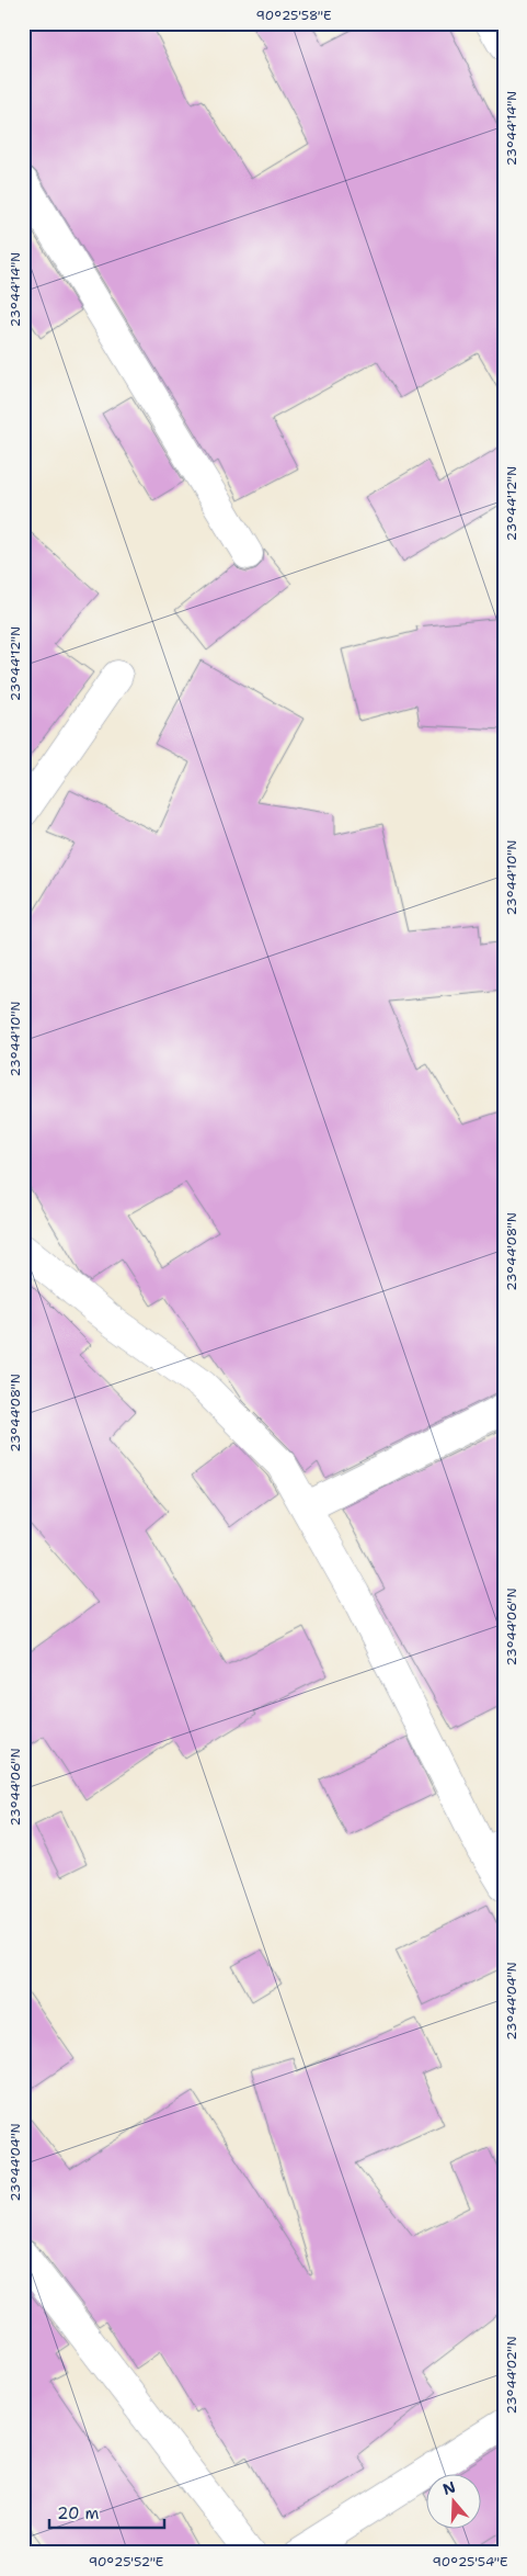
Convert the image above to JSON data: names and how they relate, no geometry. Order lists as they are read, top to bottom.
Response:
{
  "scale_bar": "20 m",
  "north": "top",
  "coordinates": [
    "90°25'58\"E",
    "23°44'14\"N",
    "23°44'12\"N",
    "23°44'10\"N",
    "23°44'08\"N",
    "23°44'06\"N",
    "23°44'04\"N",
    "23°44'02\"N",
    "90°25'52\"E",
    "90°25'54\"E"
  ]
}
